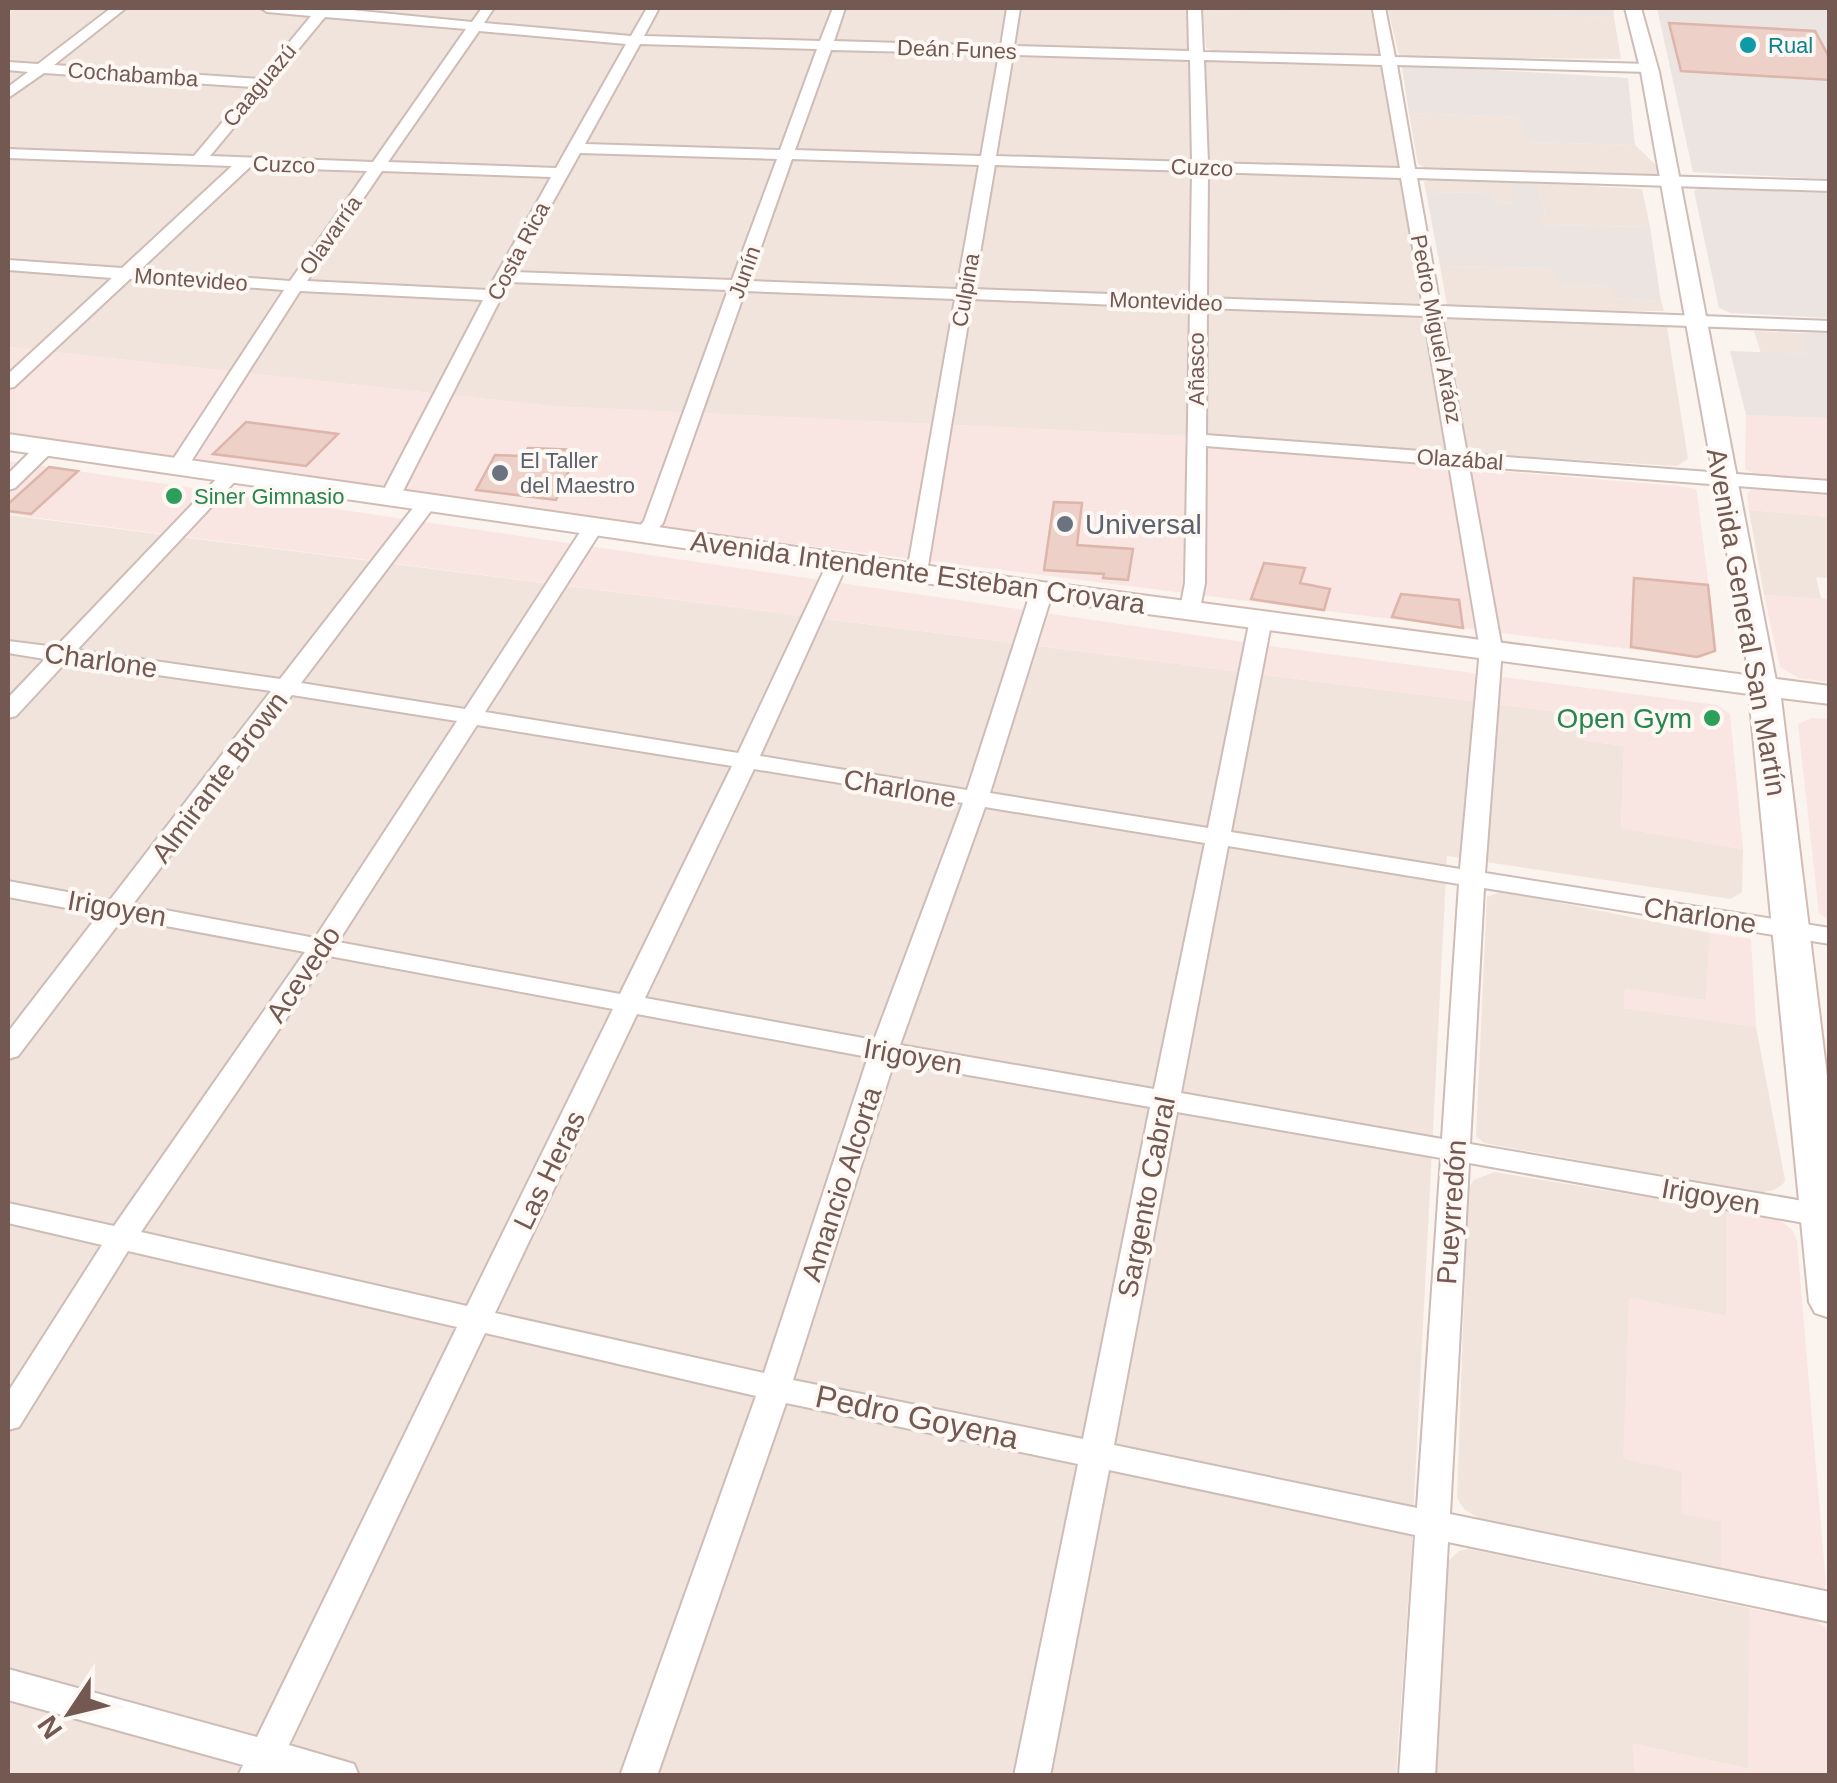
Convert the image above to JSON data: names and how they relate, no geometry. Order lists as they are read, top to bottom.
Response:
{
  "streets": {
    "main road": ["Avenida Intendente Esteban Crovara", "Avenida General San Martín"],
    "street": [
      "Deán Funes",
      "Cochabamba",
      "Caaguazú",
      "Cuzco",
      "Olavarría",
      "Costa Rica",
      "Junín",
      "Montevideo",
      "Culpina",
      "Pedro Miguel Aráoz",
      "Añasco",
      "Olazábal",
      "Charlone",
      "Almirante Brown",
      "Irigoyen",
      "Acevedo",
      "Las Heras",
      "Amancio Alcorta",
      "Sargento Cabral",
      "Pueyrredón",
      "Pedro Goyena"
    ]
  },
  "crossings": [
    ["Deán Funes", "Caaguazú"],
    ["Deán Funes", "Olavarría"],
    ["Deán Funes", "Costa Rica"],
    ["Deán Funes", "Junín"],
    ["Deán Funes", "Culpina"],
    ["Deán Funes", "Pedro Miguel Aráoz"],
    ["Deán Funes", "Añasco"],
    ["Deán Funes", "Avenida General San Martín"],
    ["Cochabamba", "Caaguazú"],
    ["Caaguazú", "Cuzco"],
    ["Caaguazú", "Montevideo"],
    ["Cuzco", "Olavarría"],
    ["Cuzco", "Costa Rica"],
    ["Cuzco", "Junín"],
    ["Cuzco", "Culpina"],
    ["Cuzco", "Pedro Miguel Aráoz"],
    ["Cuzco", "Añasco"],
    ["Cuzco", "Avenida General San Martín"],
    ["Olavarría", "Montevideo"],
    ["Olavarría", "Avenida Intendente Esteban Crovara"],
    ["Costa Rica", "Montevideo"],
    ["Costa Rica", "Avenida Intendente Esteban Crovara"],
    ["Junín", "Montevideo"],
    ["Junín", "Avenida Intendente Esteban Crovara"],
    ["Montevideo", "Culpina"],
    ["Montevideo", "Pedro Miguel Aráoz"],
    ["Montevideo", "Añasco"],
    ["Montevideo", "Avenida General San Martín"],
    ["Culpina", "Avenida Intendente Esteban Crovara"],
    ["Pedro Miguel Aráoz", "Olazábal"],
    ["Pedro Miguel Aráoz", "Avenida Intendente Esteban Crovara"],
    ["Pedro Miguel Aráoz", "Pueyrredón"],
    ["Añasco", "Olazábal"],
    ["Añasco", "Avenida Intendente Esteban Crovara"],
    ["Olazábal", "Avenida General San Martín"],
    ["Avenida Intendente Esteban Crovara", "Avenida General San Martín"],
    ["Avenida Intendente Esteban Crovara", "Almirante Brown"],
    ["Avenida Intendente Esteban Crovara", "Acevedo"],
    ["Avenida Intendente Esteban Crovara", "Las Heras"],
    ["Avenida Intendente Esteban Crovara", "Amancio Alcorta"],
    ["Avenida Intendente Esteban Crovara", "Sargento Cabral"],
    ["Avenida Intendente Esteban Crovara", "Pueyrredón"],
    ["Avenida General San Martín", "Charlone"],
    ["Avenida General San Martín", "Irigoyen"],
    ["Charlone", "Almirante Brown"],
    ["Charlone", "Acevedo"],
    ["Charlone", "Las Heras"],
    ["Charlone", "Amancio Alcorta"],
    ["Charlone", "Sargento Cabral"],
    ["Charlone", "Pueyrredón"],
    ["Almirante Brown", "Irigoyen"],
    ["Irigoyen", "Acevedo"],
    ["Irigoyen", "Las Heras"],
    ["Irigoyen", "Amancio Alcorta"],
    ["Irigoyen", "Sargento Cabral"],
    ["Irigoyen", "Pueyrredón"],
    ["Acevedo", "Pedro Goyena"],
    ["Las Heras", "Pedro Goyena"],
    ["Amancio Alcorta", "Pedro Goyena"],
    ["Sargento Cabral", "Pedro Goyena"],
    ["Pueyrredón", "Pedro Goyena"]
  ],
  "places": [
    "Rual",
    "El Taller del Maestro",
    "Siner Gimnasio",
    "Universal",
    "Open Gym"
  ],
  "north": "bottom left"
}
